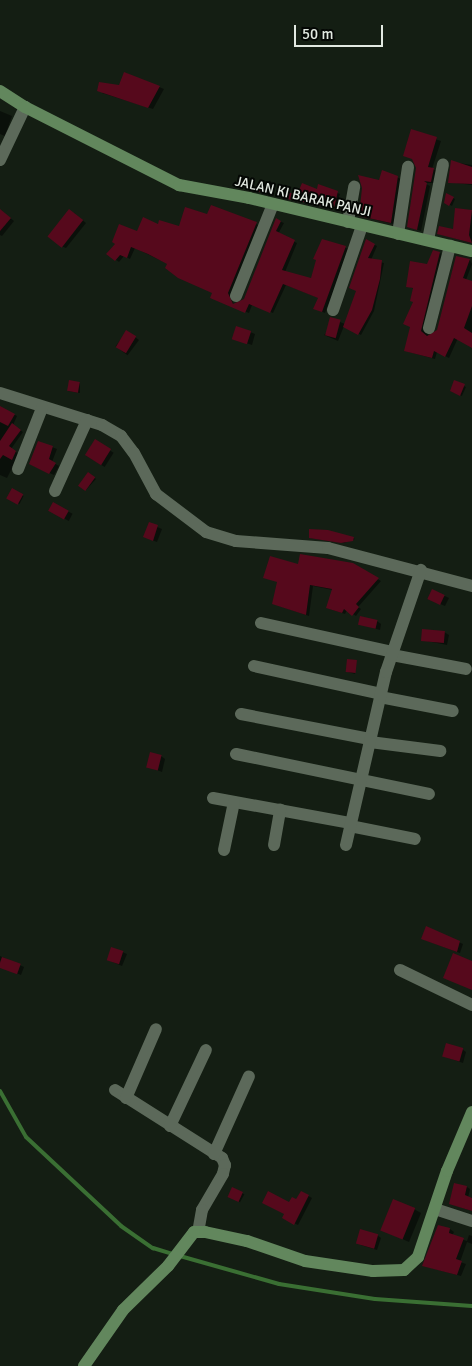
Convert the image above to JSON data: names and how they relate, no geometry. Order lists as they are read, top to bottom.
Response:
{
  "streets": {
    "street": ["JALAN KI BARAK PANJI"]
  },
  "scale_bar": "50 m"
}
